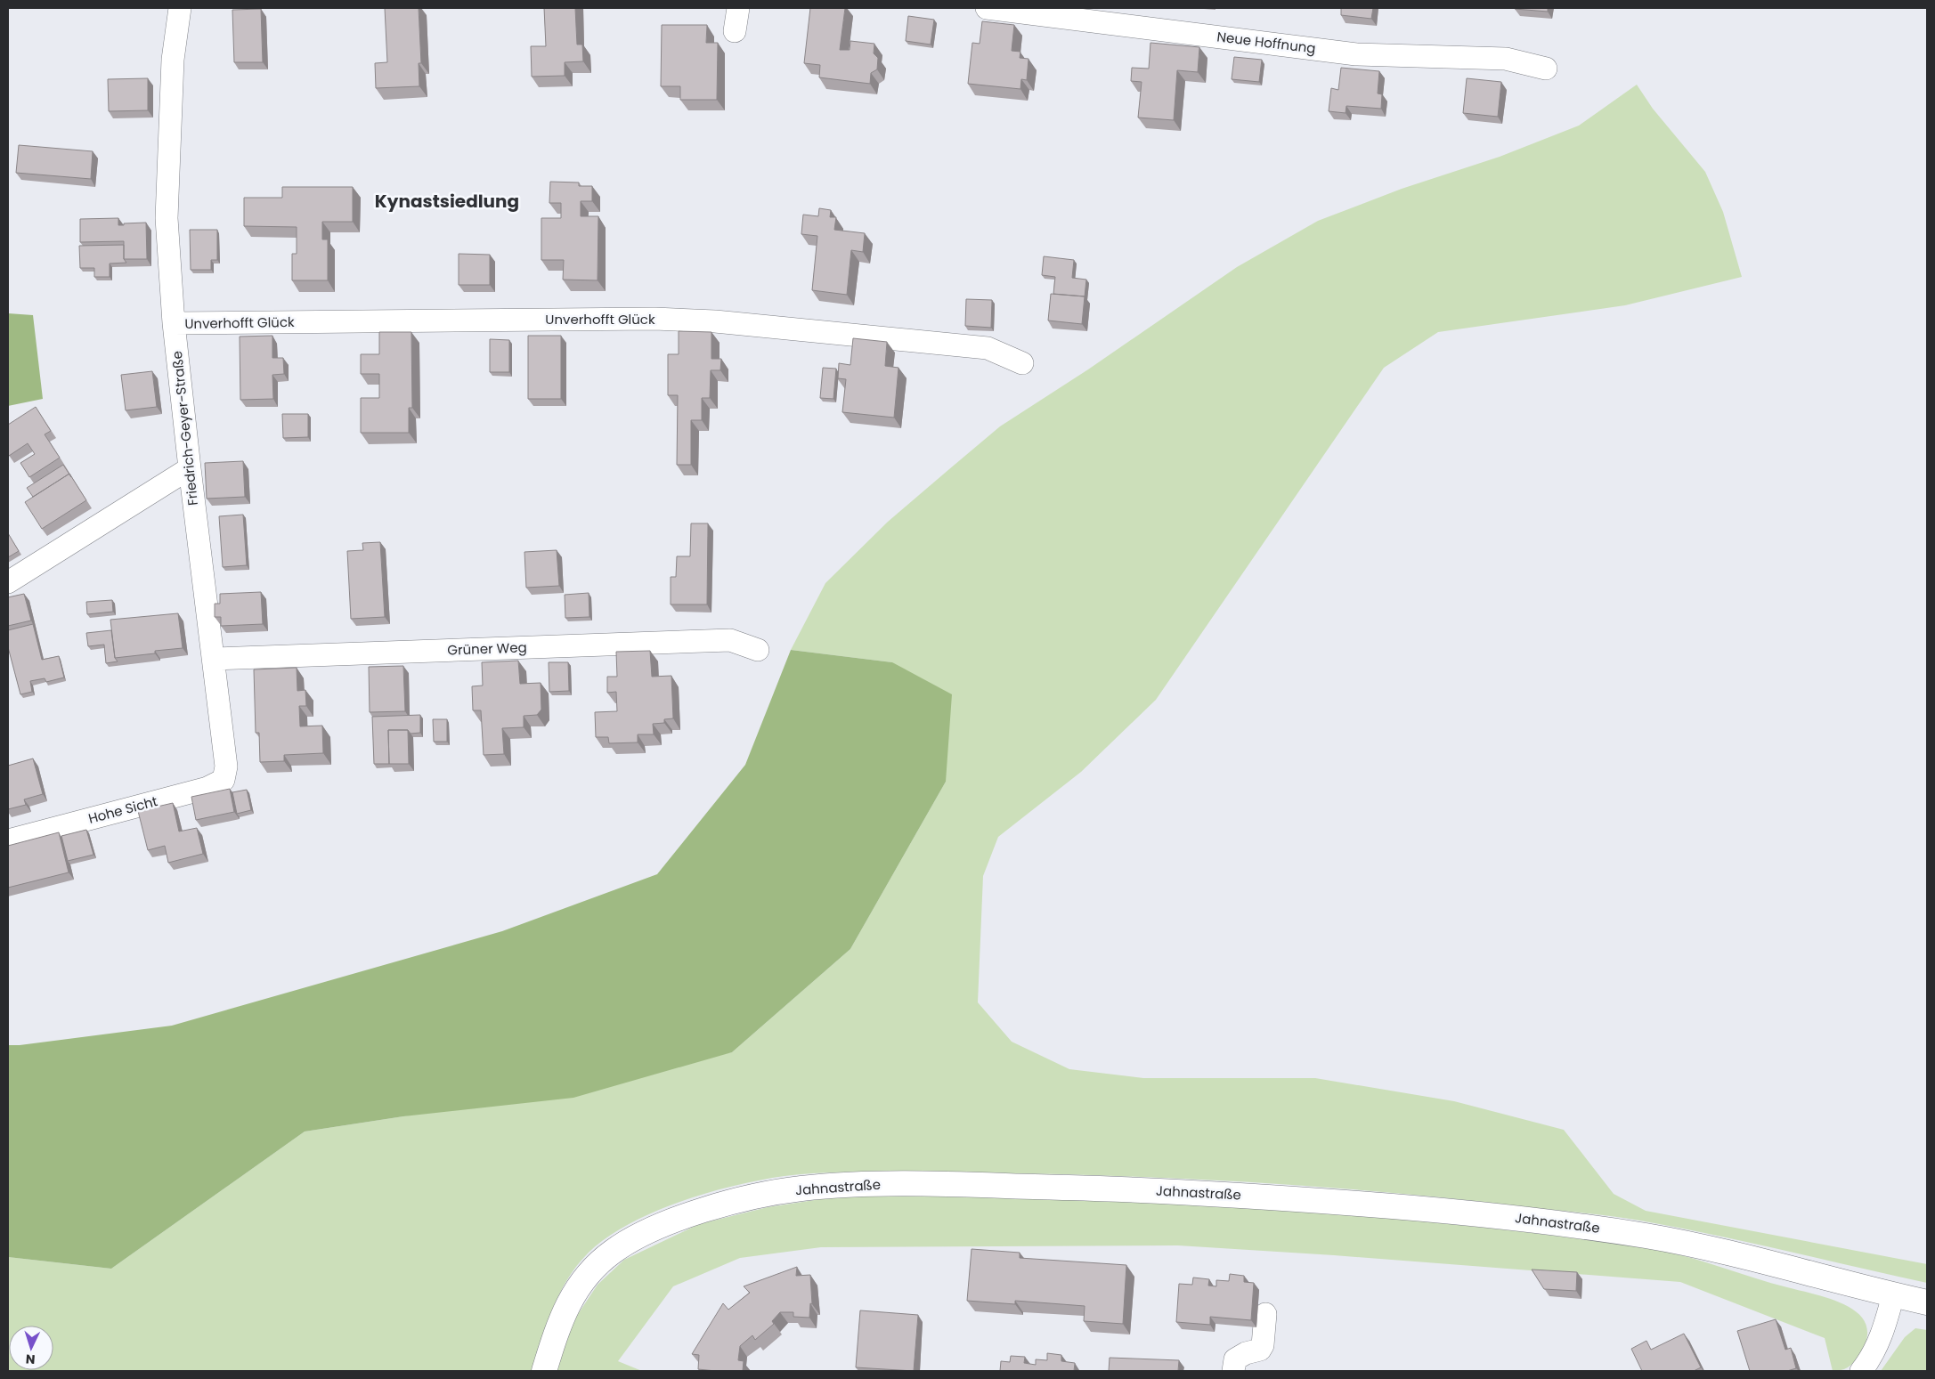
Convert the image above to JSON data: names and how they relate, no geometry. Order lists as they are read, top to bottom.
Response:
{
  "streets": {
    "street": [
      "Neue Hoffnung",
      "Unverhofft Glück",
      "Friedrich-Geyer-Straße",
      "Grüner Weg",
      "Hohe Sicht",
      "Jahnastraße"
    ]
  },
  "crossings": [
    ["Unverhofft Glück", "Friedrich-Geyer-Straße"],
    ["Friedrich-Geyer-Straße", "Grüner Weg"],
    ["Friedrich-Geyer-Straße", "Hohe Sicht"]
  ],
  "districts": ["Kynastsiedlung"],
  "north": "bottom"
}
